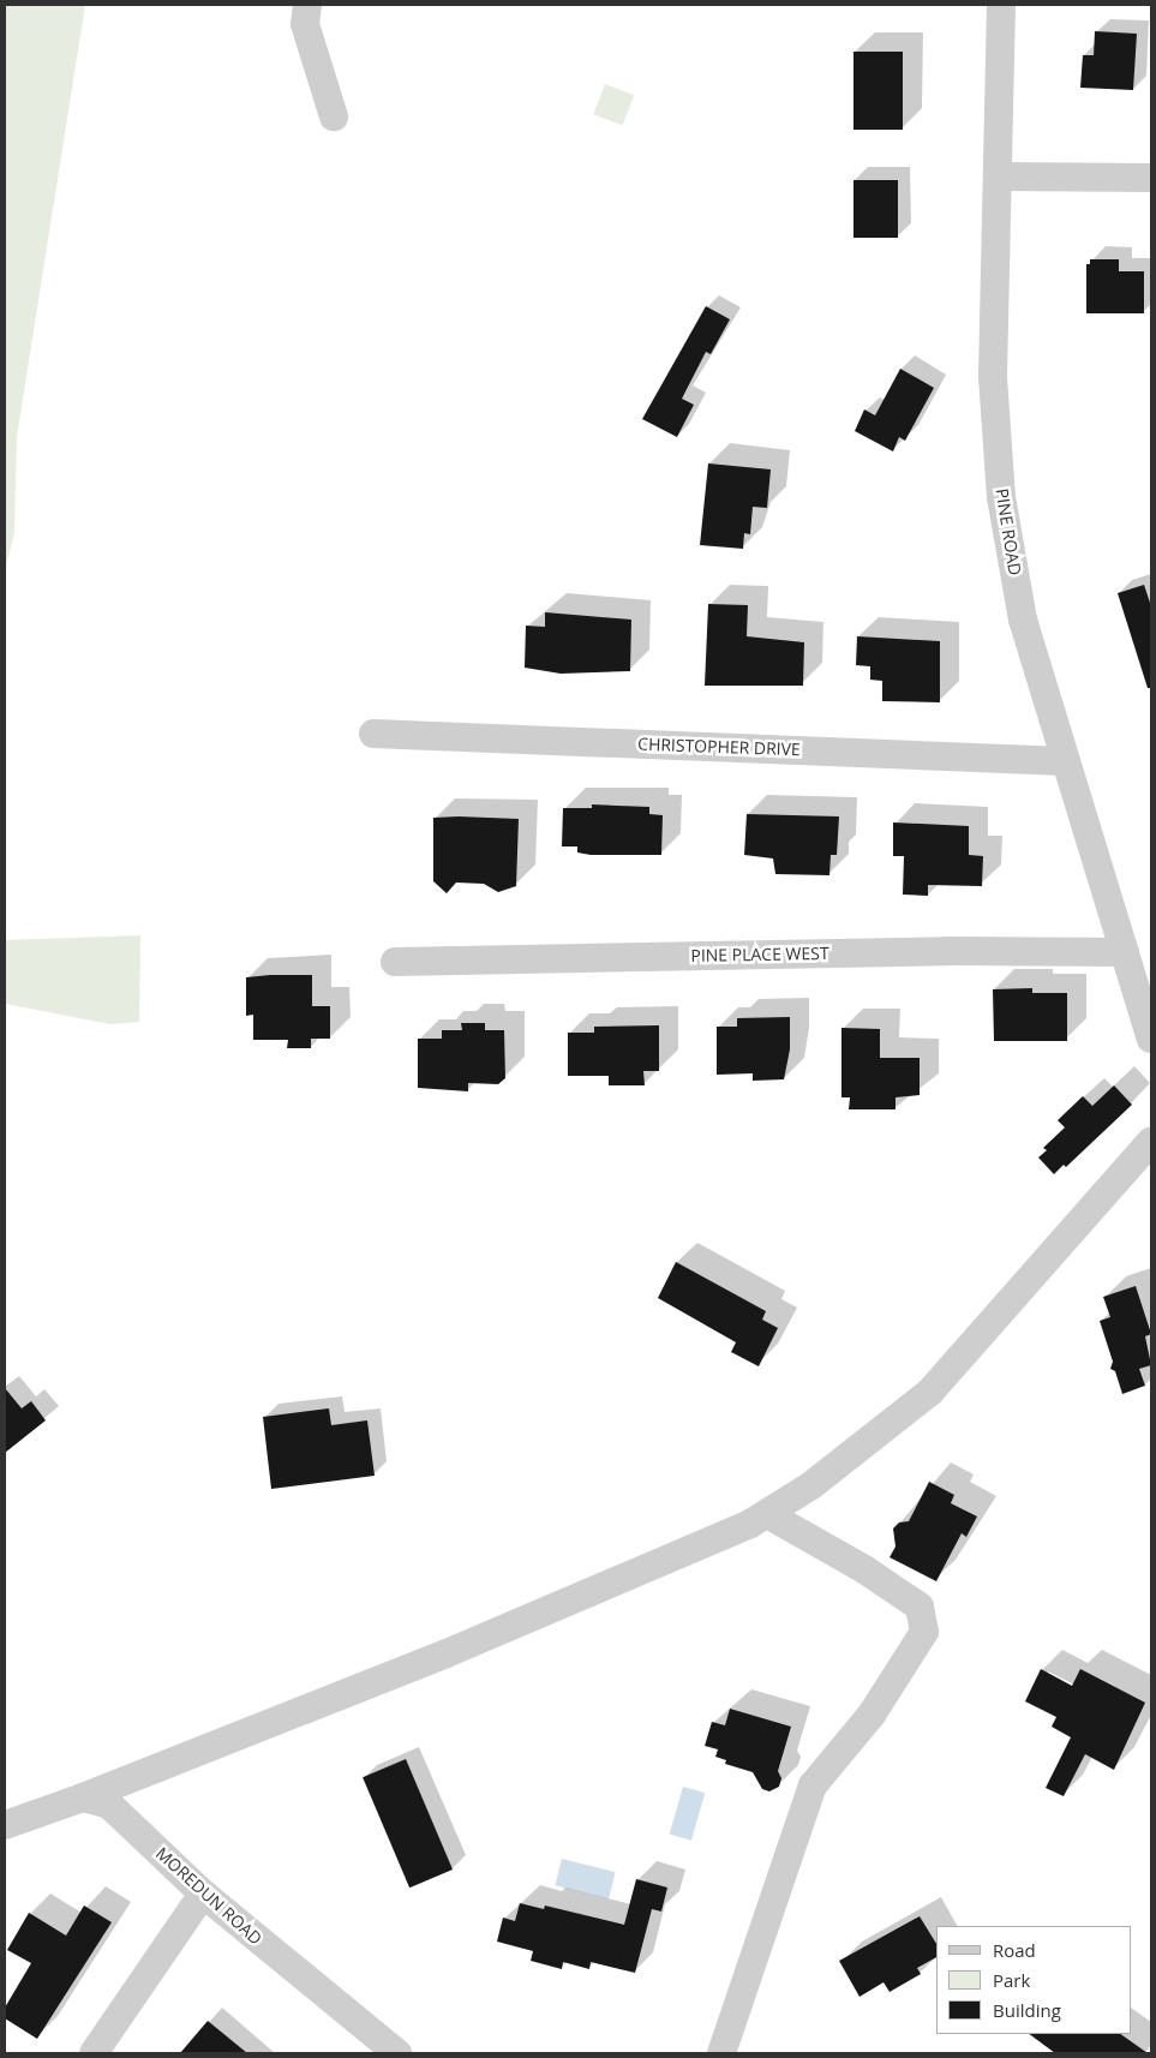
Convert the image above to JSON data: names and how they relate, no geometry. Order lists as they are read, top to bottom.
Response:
{
  "streets": {
    "street": [
      "PINE ROAD",
      "CHRISTOPHER DRIVE",
      "PINE PLACE WEST",
      "MOREDUN ROAD"
    ]
  },
  "crossings": [
    ["PINE ROAD", "CHRISTOPHER DRIVE"],
    ["PINE ROAD", "PINE PLACE WEST"]
  ],
  "legend": ["Road", "Park", "Building"]
}
